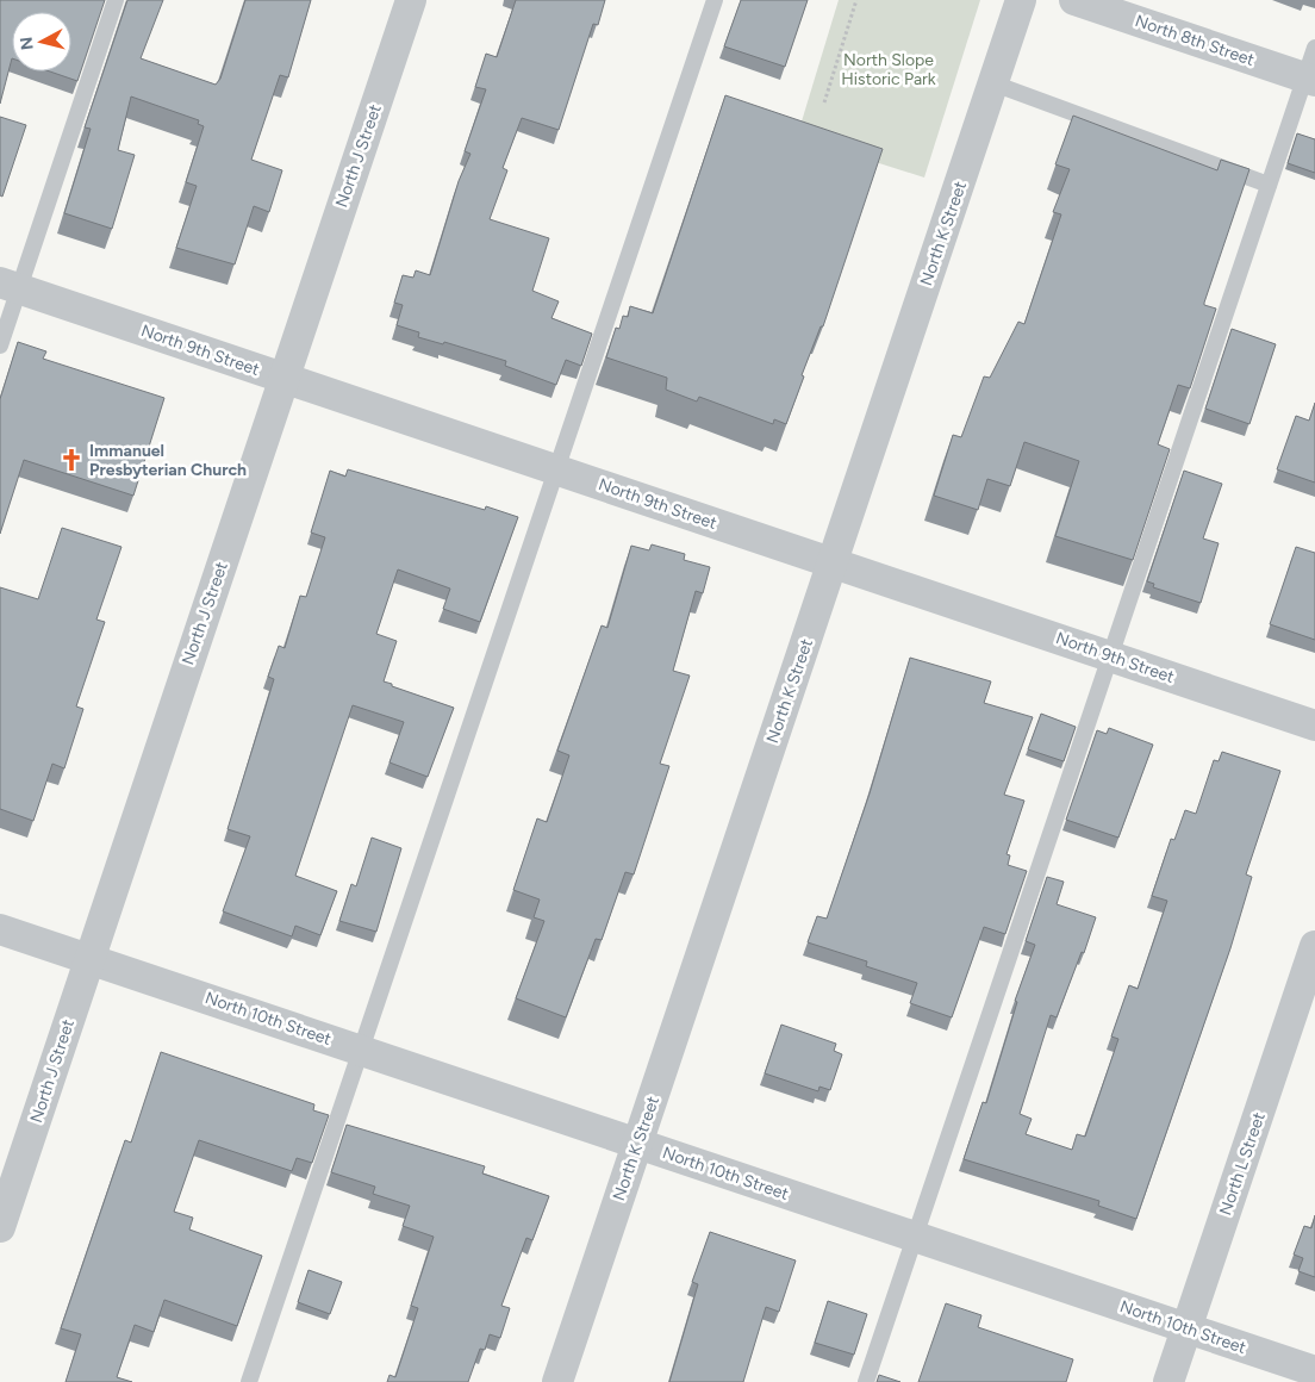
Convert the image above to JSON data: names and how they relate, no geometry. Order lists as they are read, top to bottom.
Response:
{
  "streets": {
    "street": [
      "North 8th Street",
      "North J Street",
      "North K Street",
      "North 9th Street",
      "North 10th Street",
      "North L Street"
    ]
  },
  "crossings": [
    ["North J Street", "North 9th Street"],
    ["North J Street", "North 10th Street"],
    ["North K Street", "North 9th Street"],
    ["North K Street", "North 10th Street"],
    ["North 10th Street", "North L Street"]
  ],
  "parks": ["North Slope Historic Park"],
  "places": {
    "church": ["Immanuel Presbyterian Church"]
  },
  "north": "left"
}
